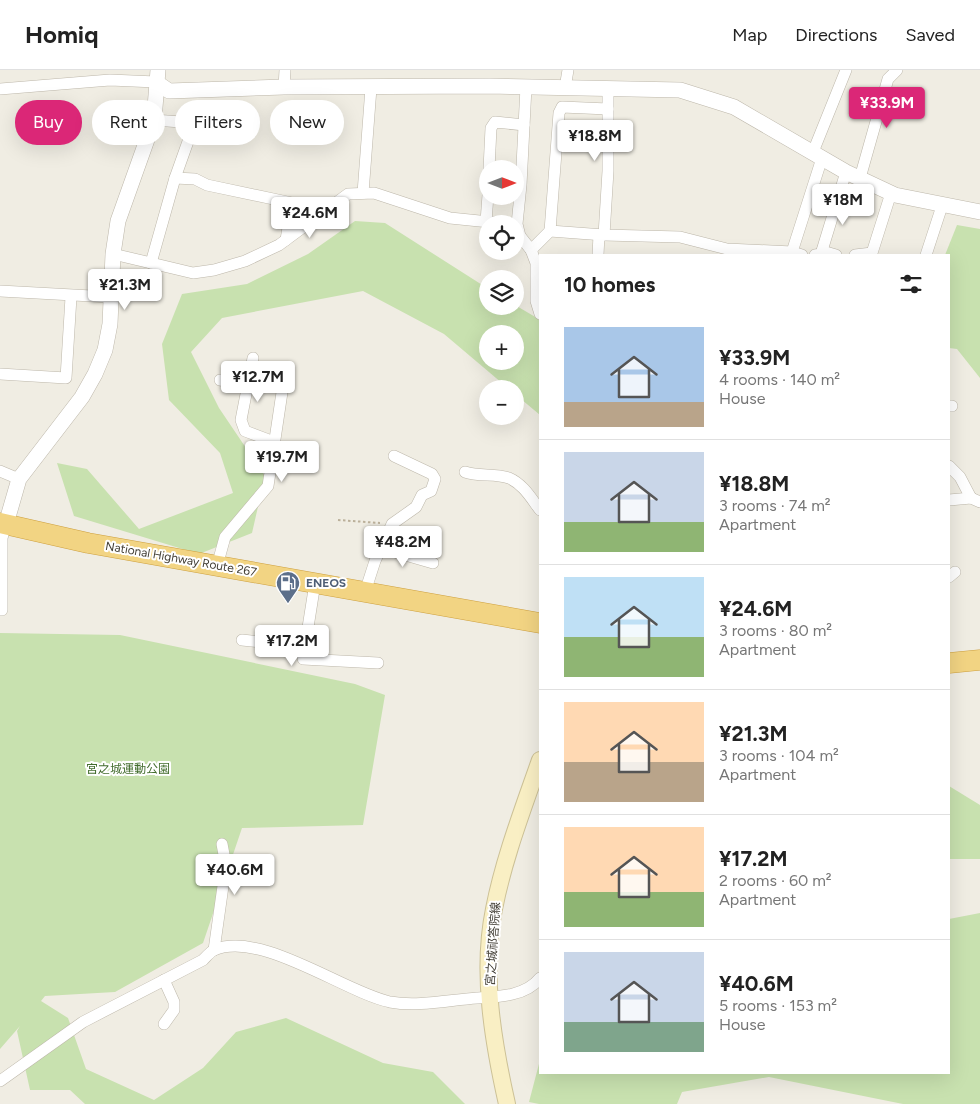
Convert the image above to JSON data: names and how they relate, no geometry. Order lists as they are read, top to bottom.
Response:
{
  "streets": {
    "highway": ["National Highway Route 267"],
    "main road": ["宮之城祁答院線"]
  },
  "parks": ["宮之城運動公園"],
  "places": {
    "fuel station": ["ENEOS"]
  },
  "north": "right",
  "page": {
    "header": "Homiq",
    "nav": ["Map", "Directions", "Saved"],
    "price": [
      "¥33.9M",
      "¥18.8M",
      "¥18M",
      "¥24.6M",
      "¥21.3M",
      "¥12.7M",
      "¥19.7M",
      "¥48.2M",
      "¥17.2M",
      "¥40.6M"
    ],
    "chip": [
      "Buy",
      "Rent",
      "Filters",
      "New"
    ],
    "map_buttons": ["+", "−"],
    "heading": "10 homes",
    "list": [
      {
        "name": "¥33.9M",
        "note": "4 rooms · 140 m² · House"
      },
      {
        "name": "¥18.8M",
        "note": "3 rooms · 74 m² · Apartment"
      },
      {
        "name": "¥24.6M",
        "note": "3 rooms · 80 m² · Apartment"
      },
      {
        "name": "¥21.3M",
        "note": "3 rooms · 104 m² · Apartment"
      },
      {
        "name": "¥17.2M",
        "note": "2 rooms · 60 m² · Apartment"
      },
      {
        "name": "¥40.6M",
        "note": "5 rooms · 153 m² · House"
      }
    ]
  }
}
